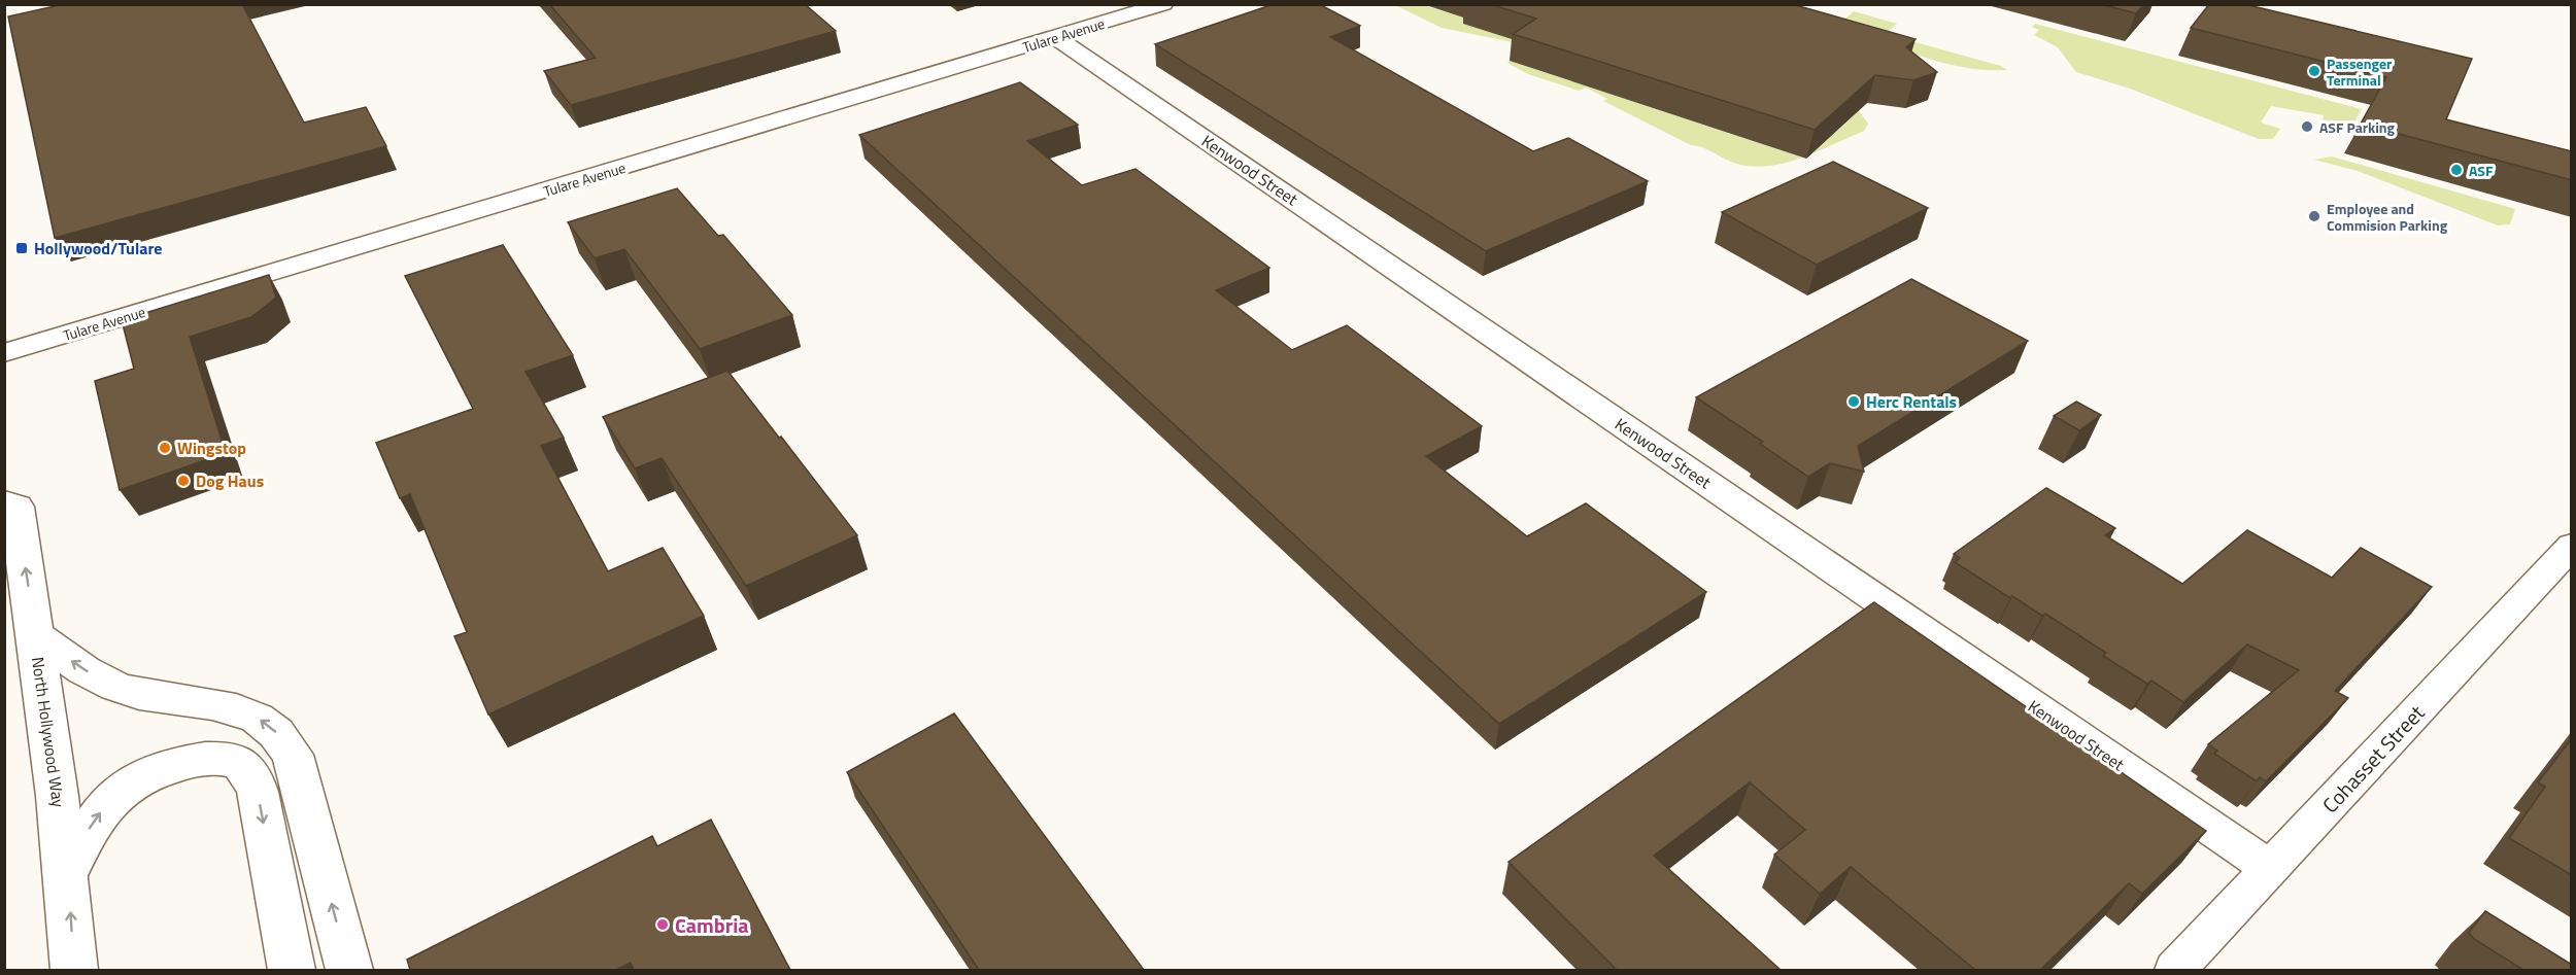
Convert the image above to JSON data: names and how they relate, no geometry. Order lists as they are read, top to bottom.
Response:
{
  "streets": {
    "main road": ["North Hollywood Way"],
    "street": ["Tulare Avenue", "Kenwood Street", "Cohasset Street"]
  },
  "crossings": [
    ["Tulare Avenue", "Kenwood Street"],
    ["Kenwood Street", "Cohasset Street"]
  ],
  "one_way": ["North Hollywood Way"],
  "places": {
    "other": [
      "Passenger Terminal",
      "ASF Parking",
      "ASF",
      "Employee and Commision Parking",
      "Herc Rentals",
      "Wingstop",
      "Dog Haus",
      "Cambria"
    ],
    "transit": ["Hollywood/Tulare"]
  }
}
